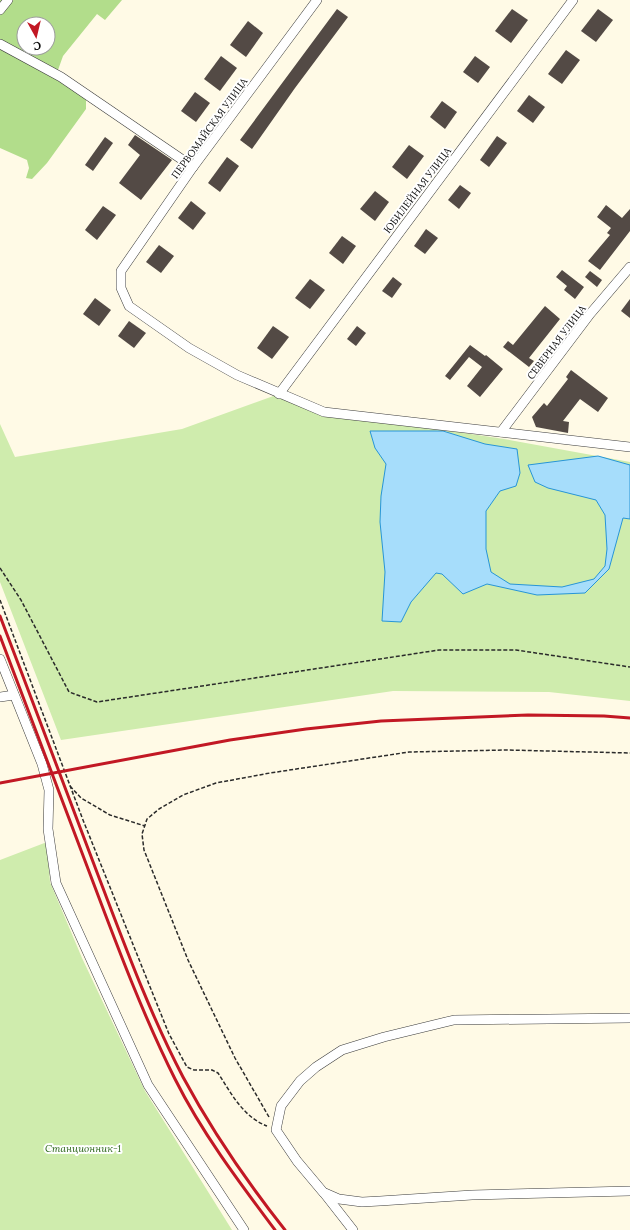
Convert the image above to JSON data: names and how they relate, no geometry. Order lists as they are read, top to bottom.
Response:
{
  "streets": {
    "street": ["ПЕРВОМАЙСКАЯ УЛИЦА", "ЮБИЛЕЙНАЯ УЛИЦА", "СЕВЕРНАЯ УЛИЦА"]
  },
  "crossings": [
    ["ПЕРВОМАЙСКАЯ УЛИЦА", "ЮБИЛЕЙНАЯ УЛИЦА"]
  ],
  "parks": ["Станционник-1"],
  "north": "bottom"
}
